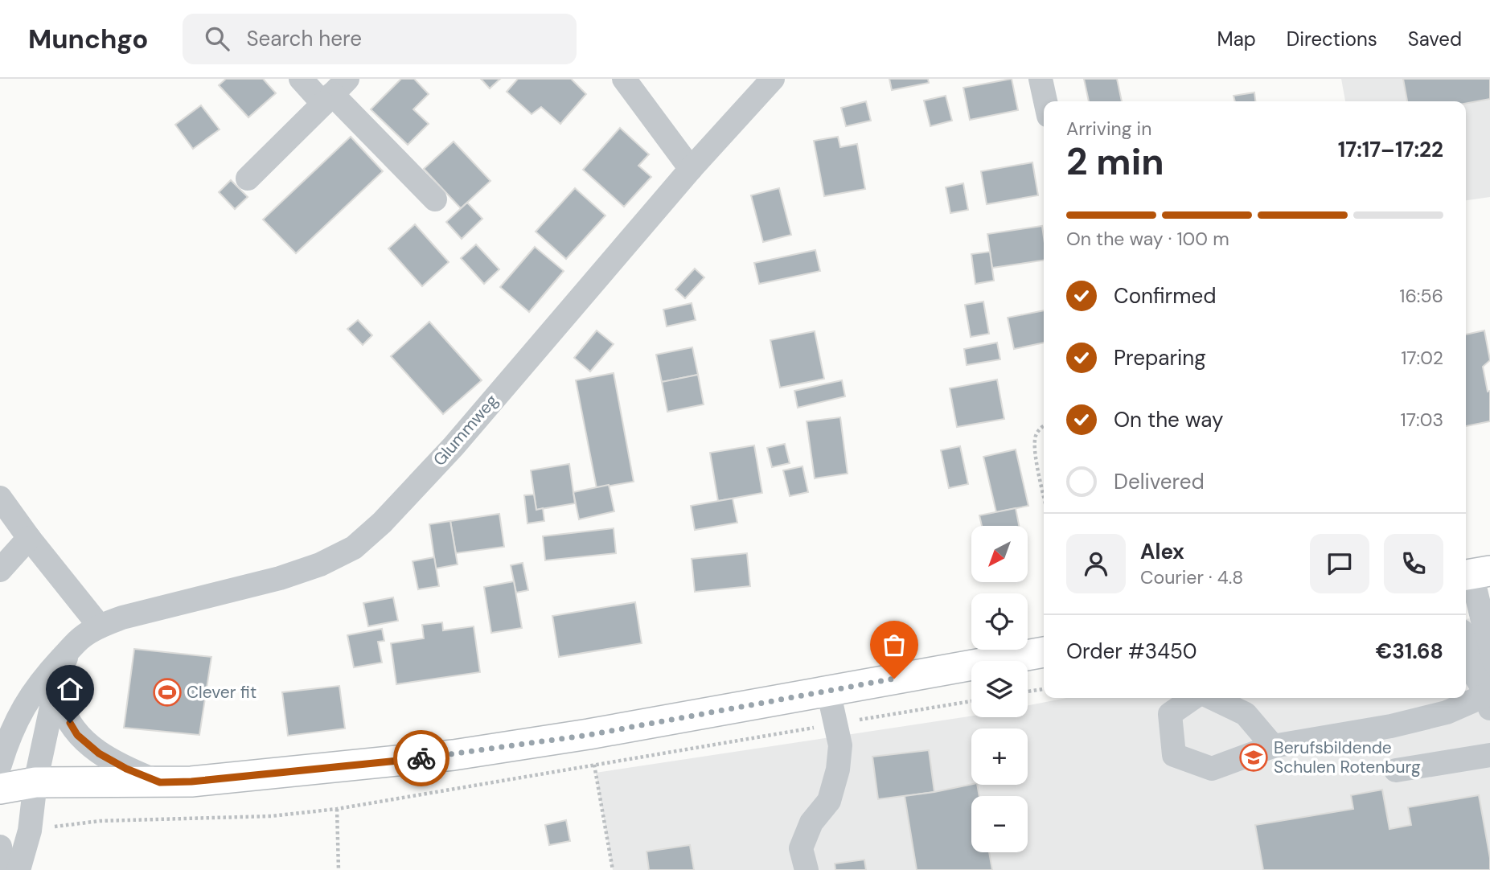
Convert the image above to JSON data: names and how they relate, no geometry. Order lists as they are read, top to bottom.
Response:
{
  "streets": {
    "street": ["Glummweg"]
  },
  "places": {
    "sports": ["Clever fit"],
    "school or university": ["Berufsbildende Schulen Rotenburg"]
  },
  "north": "bottom left",
  "page": {
    "header": "Munchgo",
    "search": "Search here",
    "nav": ["Map", "Directions", "Saved"],
    "heading": ["2 min", "Arriving in", "17:17–17:22"],
    "panel": [
      "Alex",
      "Courier · 4.8",
      "Order #3450",
      "€31.68"
    ],
    "bar": "On the way · 100 m",
    "list": [
      ["Confirmed", "16:56"],
      ["Preparing", "17:02"],
      ["On the way", "17:03"],
      "Delivered"
    ],
    "map_buttons": ["+", "−"]
  }
}
